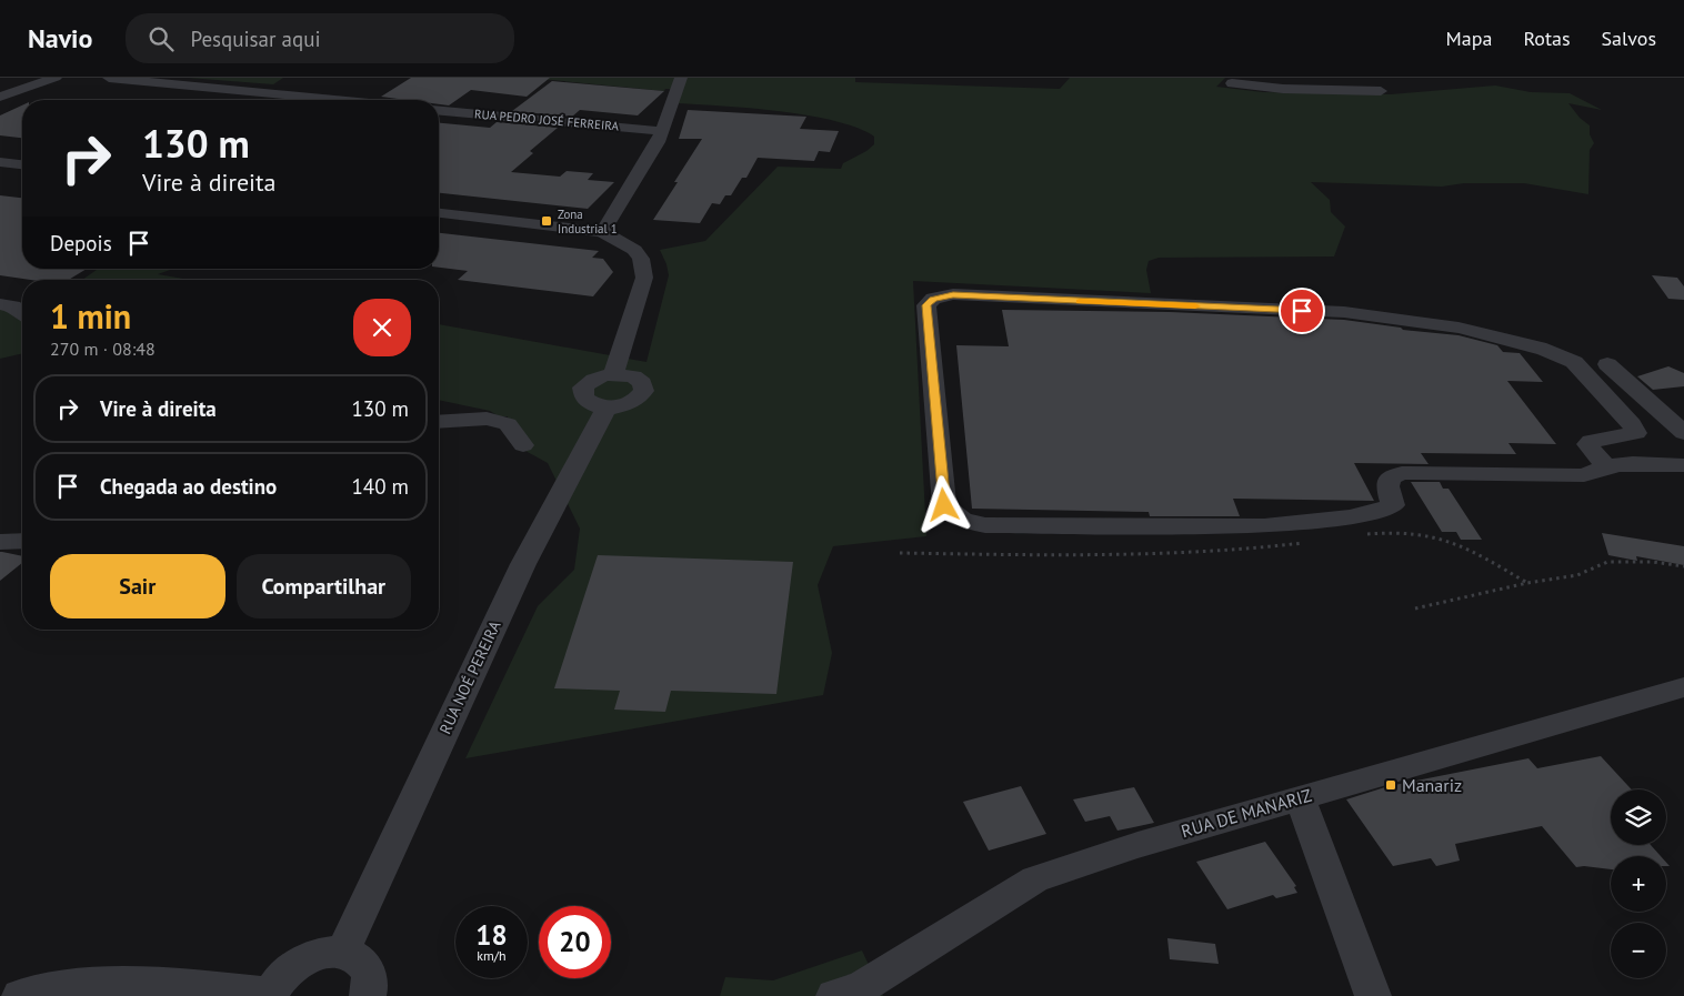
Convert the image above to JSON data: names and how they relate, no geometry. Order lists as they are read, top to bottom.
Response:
{
  "streets": {
    "street": ["RUA PEDRO JOSÉ FERREIRA", "RUA NOÉ PEREIRA", "RUA DE MANARIZ"]
  },
  "places": {
    "transit": ["Zona Industrial 1", "Manariz"]
  },
  "page": {
    "header": "Navio",
    "search": "Pesquisar aqui",
    "nav": ["Mapa", "Rotas", "Salvos"],
    "turn": ["130 m", "Vire à direita"],
    "then": "Depois",
    "heading": ["1 min", "270 m · 08:48"],
    "list": [
      {
        "name": "Vire à direita",
        "value": "130 m"
      },
      {
        "name": "Chegada ao destino",
        "value": "140 m"
      }
    ],
    "buttons": ["Sair", "Compartilhar"],
    "map_buttons": ["+", "−"],
    "speed": "18 km/h",
    "limit": "20"
  }
}
